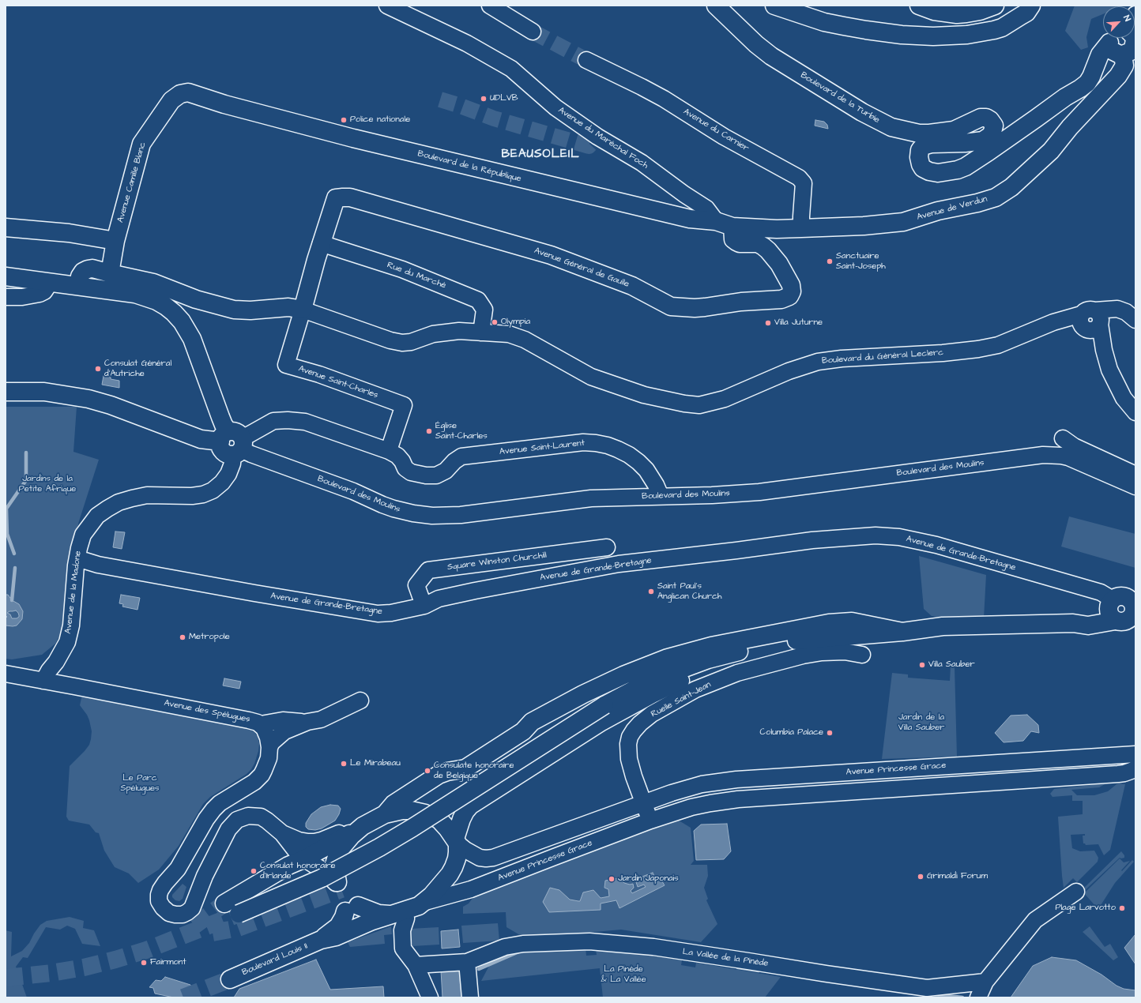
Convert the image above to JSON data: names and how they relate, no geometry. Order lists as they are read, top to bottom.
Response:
{
  "streets": {
    "main road": [
      "Boulevard de la Turbie",
      "Boulevard de la République",
      "Avenue Camille Blanc",
      "Avenue de Verdun",
      "Avenue Général de Gaulle",
      "Boulevard du Général Leclerc",
      "Boulevard des Moulins",
      "Boulevard Louis II"
    ],
    "street": [
      "Avenue du Carnier",
      "Avenue du Maréchal Foch",
      "Rue du Marché",
      "Avenue Saint-Charles",
      "Avenue Saint-Laurent",
      "Avenue de Grande-Bretagne",
      "Square Winston Churchill",
      "Avenue de la Madone",
      "Ruelle Saint-Jean",
      "Avenue des Spélugues",
      "Avenue Princesse Grace",
      "La Vallée de la Pinède"
    ]
  },
  "crossings": [
    ["Boulevard de la Turbie", "Avenue de Verdun"],
    ["Avenue du Carnier", "Avenue de Verdun"],
    ["Avenue du Maréchal Foch", "Boulevard de la République"],
    ["Boulevard de la République", "Avenue Camille Blanc"],
    ["Boulevard de la République", "Avenue de Verdun"],
    ["Boulevard de la République", "Avenue Général de Gaulle"],
    ["Avenue Camille Blanc", "Boulevard du Général Leclerc"],
    ["Avenue de Verdun", "Avenue Général de Gaulle"],
    ["Avenue Général de Gaulle", "Rue du Marché"],
    ["Rue du Marché", "Boulevard du Général Leclerc"],
    ["Boulevard du Général Leclerc", "Avenue Saint-Charles"],
    ["Avenue Saint-Laurent", "Boulevard des Moulins"],
    ["Avenue Saint-Laurent", "Avenue de la Madone"],
    ["Boulevard des Moulins", "Avenue de la Madone"],
    ["Avenue de Grande-Bretagne", "Square Winston Churchill"],
    ["Avenue de Grande-Bretagne", "Avenue de la Madone"],
    ["Avenue de la Madone", "Avenue des Spélugues"],
    ["Ruelle Saint-Jean", "Avenue Princesse Grace"],
    ["Avenue Princesse Grace", "Boulevard Louis II"]
  ],
  "districts": ["BEAUSOLEIL"],
  "parks": [
    "Jardins de la Petite Afrique",
    "Jardin de la Villa Sauber",
    "Le Parc Spélugues",
    "La Pinède & La Vallée"
  ],
  "places": [
    "UDLVB",
    "Police nationale",
    "Sanctuaire Saint-Joseph",
    "Olympia",
    "Villa Juturne",
    "Consulat Général d'Autriche",
    "Église Saint-Charles",
    "Saint Paul's Anglican Church",
    "Metropole",
    "Villa Sauber",
    "Columbia Palace",
    "Le Mirabeau",
    "Consulate honoraire de Belgique",
    "Consulat honoraire d'Irlande",
    "Grimaldi Forum",
    "Jardin Japonais",
    "Plage Larvotto",
    "Fairmont"
  ],
  "north": "top right"
}
